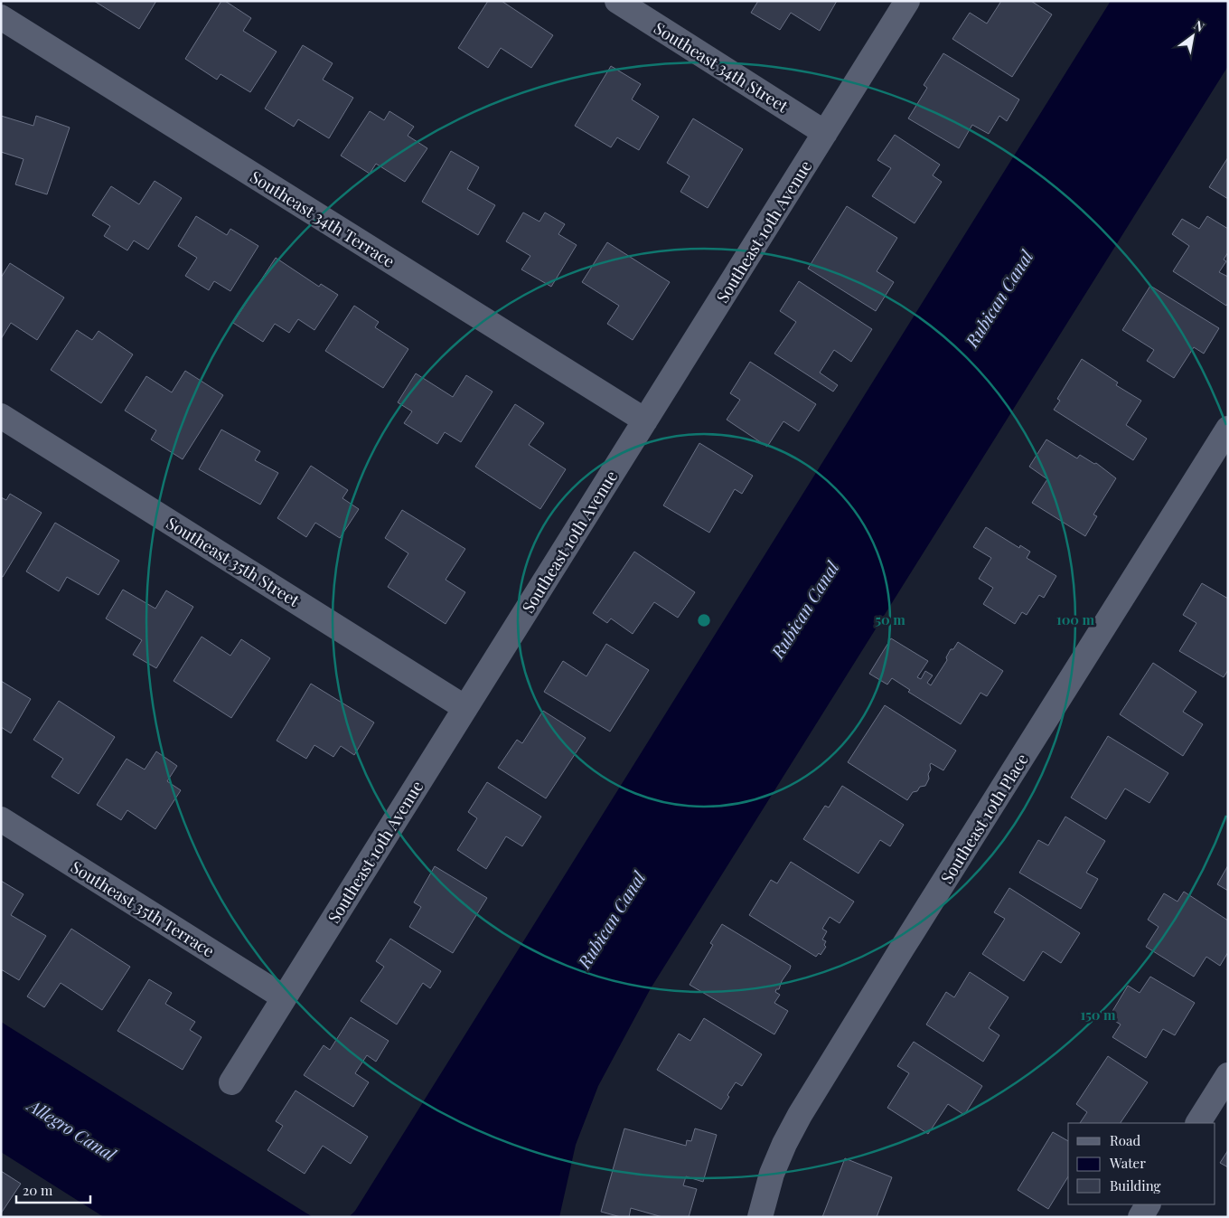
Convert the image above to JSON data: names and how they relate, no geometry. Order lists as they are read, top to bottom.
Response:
{
  "streets": {
    "street": [
      "Southeast 34th Street",
      "Southeast 34th Terrace",
      "Southeast 10th Avenue",
      "Southeast 35th Street",
      "Southeast 10th Place",
      "Southeast 35th Terrace"
    ]
  },
  "crossings": [
    ["Southeast 34th Street", "Southeast 10th Avenue"],
    ["Southeast 34th Terrace", "Southeast 10th Avenue"],
    ["Southeast 10th Avenue", "Southeast 35th Street"],
    ["Southeast 10th Avenue", "Southeast 35th Terrace"]
  ],
  "water": ["Rubican Canal", "Allegro Canal"],
  "legend": ["Road", "Water", "Building"],
  "scale_bar": "20 m",
  "north": "top right",
  "rings": ["50 m", "100 m", "150 m"]
}
